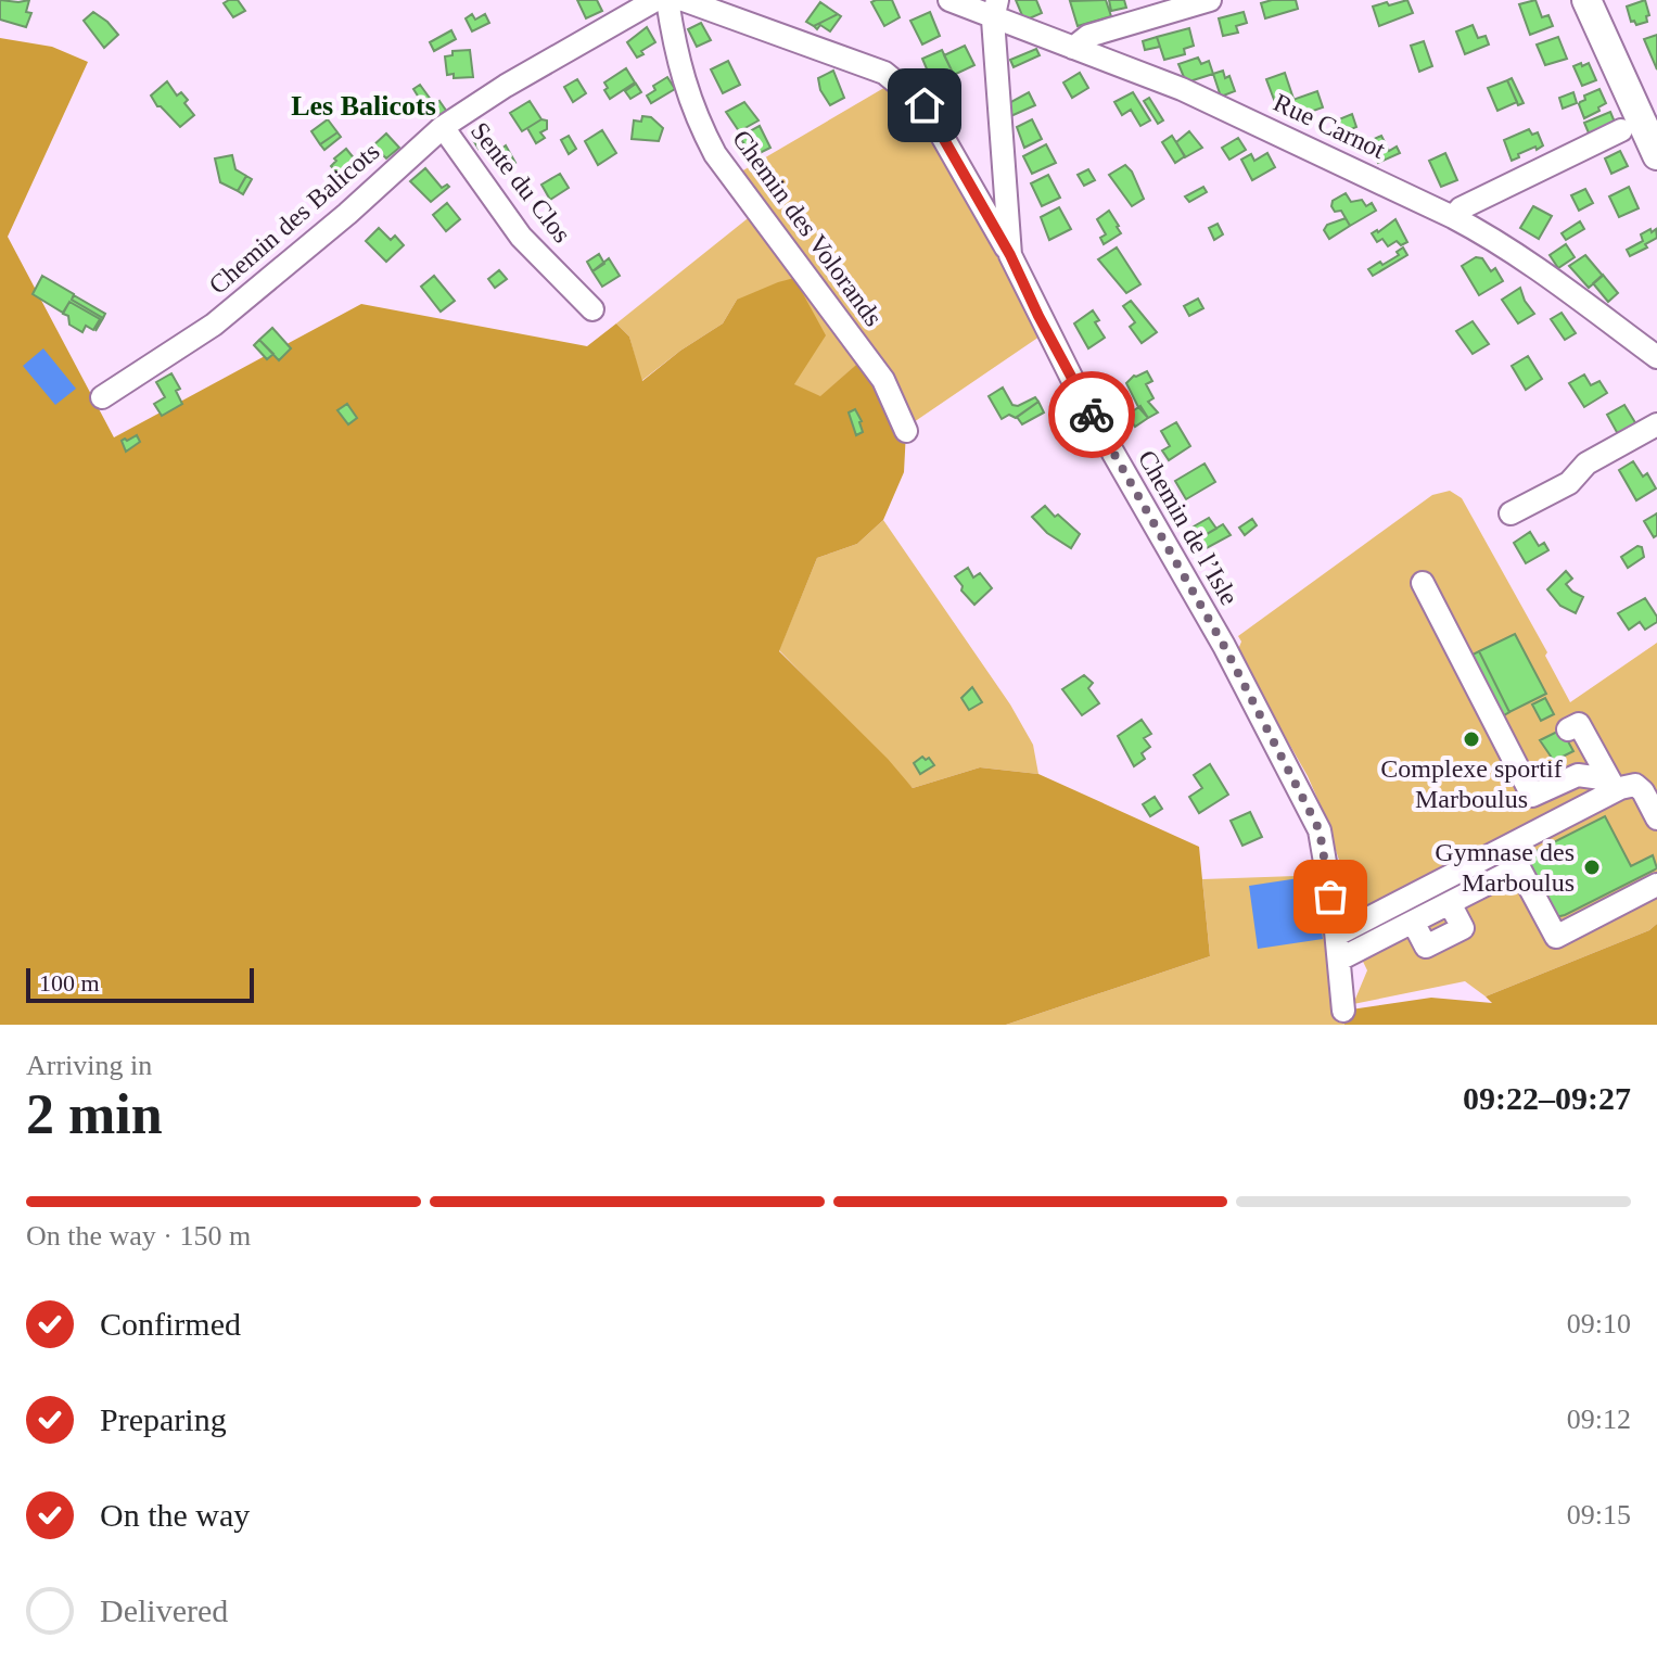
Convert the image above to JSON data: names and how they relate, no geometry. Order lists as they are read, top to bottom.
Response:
{
  "streets": {
    "street": [
      "Rue Carnot",
      "Sente du Clos",
      "Chemin des Balicots",
      "Chemin des Volorands",
      "Chemin de l’Isle"
    ]
  },
  "crossings": [
    ["Rue Carnot", "Chemin de l’Isle"],
    ["Sente du Clos", "Chemin des Balicots"]
  ],
  "districts": ["Les Balicots"],
  "places": ["Complexe sportif Marboulus", "Gymnase des Marboulus"],
  "scale_bar": "100 m",
  "page": {
    "scale": "100 m",
    "heading": ["2 min", "Arriving in", "09:22–09:27"],
    "bar": "On the way · 150 m",
    "list": [
      ["Confirmed", "09:10"],
      ["Preparing", "09:12"],
      ["On the way", "09:15"],
      "Delivered"
    ]
  }
}
